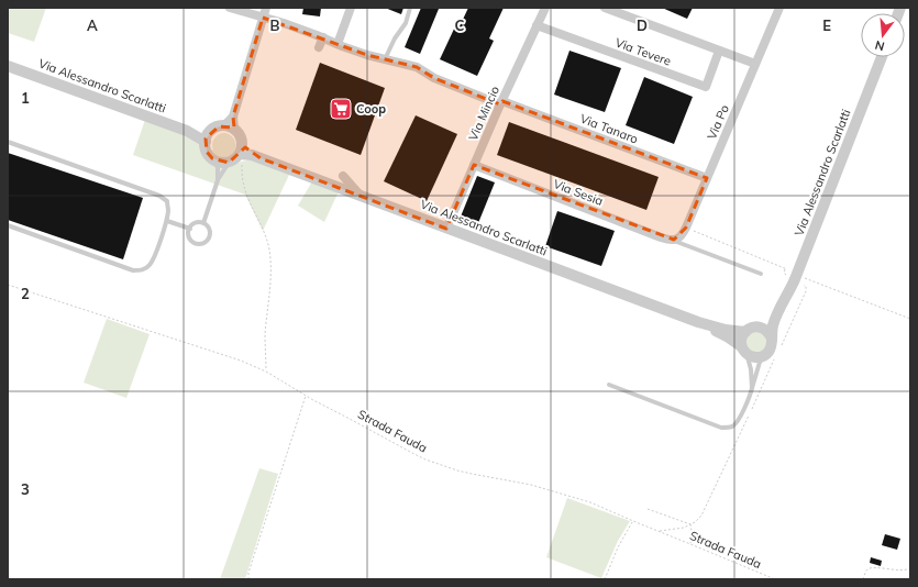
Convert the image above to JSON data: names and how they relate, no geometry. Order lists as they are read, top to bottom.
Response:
{
  "streets": {
    "street": [
      "Via Tevere",
      "Via Alessandro Scarlatti",
      "Via Mincio",
      "Via Po",
      "Via Tanaro",
      "Via Sesia"
    ],
    "path": ["Strada Fauda"]
  },
  "crossings": [
    ["Via Tevere", "Via Mincio"],
    ["Via Alessandro Scarlatti", "Via Mincio"],
    ["Via Mincio", "Via Tanaro"],
    ["Via Mincio", "Via Sesia"],
    ["Via Po", "Via Tanaro"],
    ["Via Po", "Via Sesia"]
  ],
  "places": {
    "supermarket": ["Coop"]
  },
  "north": "bottom",
  "grid": {
    "columns": [
      "A",
      "B",
      "C",
      "D",
      "E"
    ],
    "rows": ["1", "2", "3"]
  }
}
